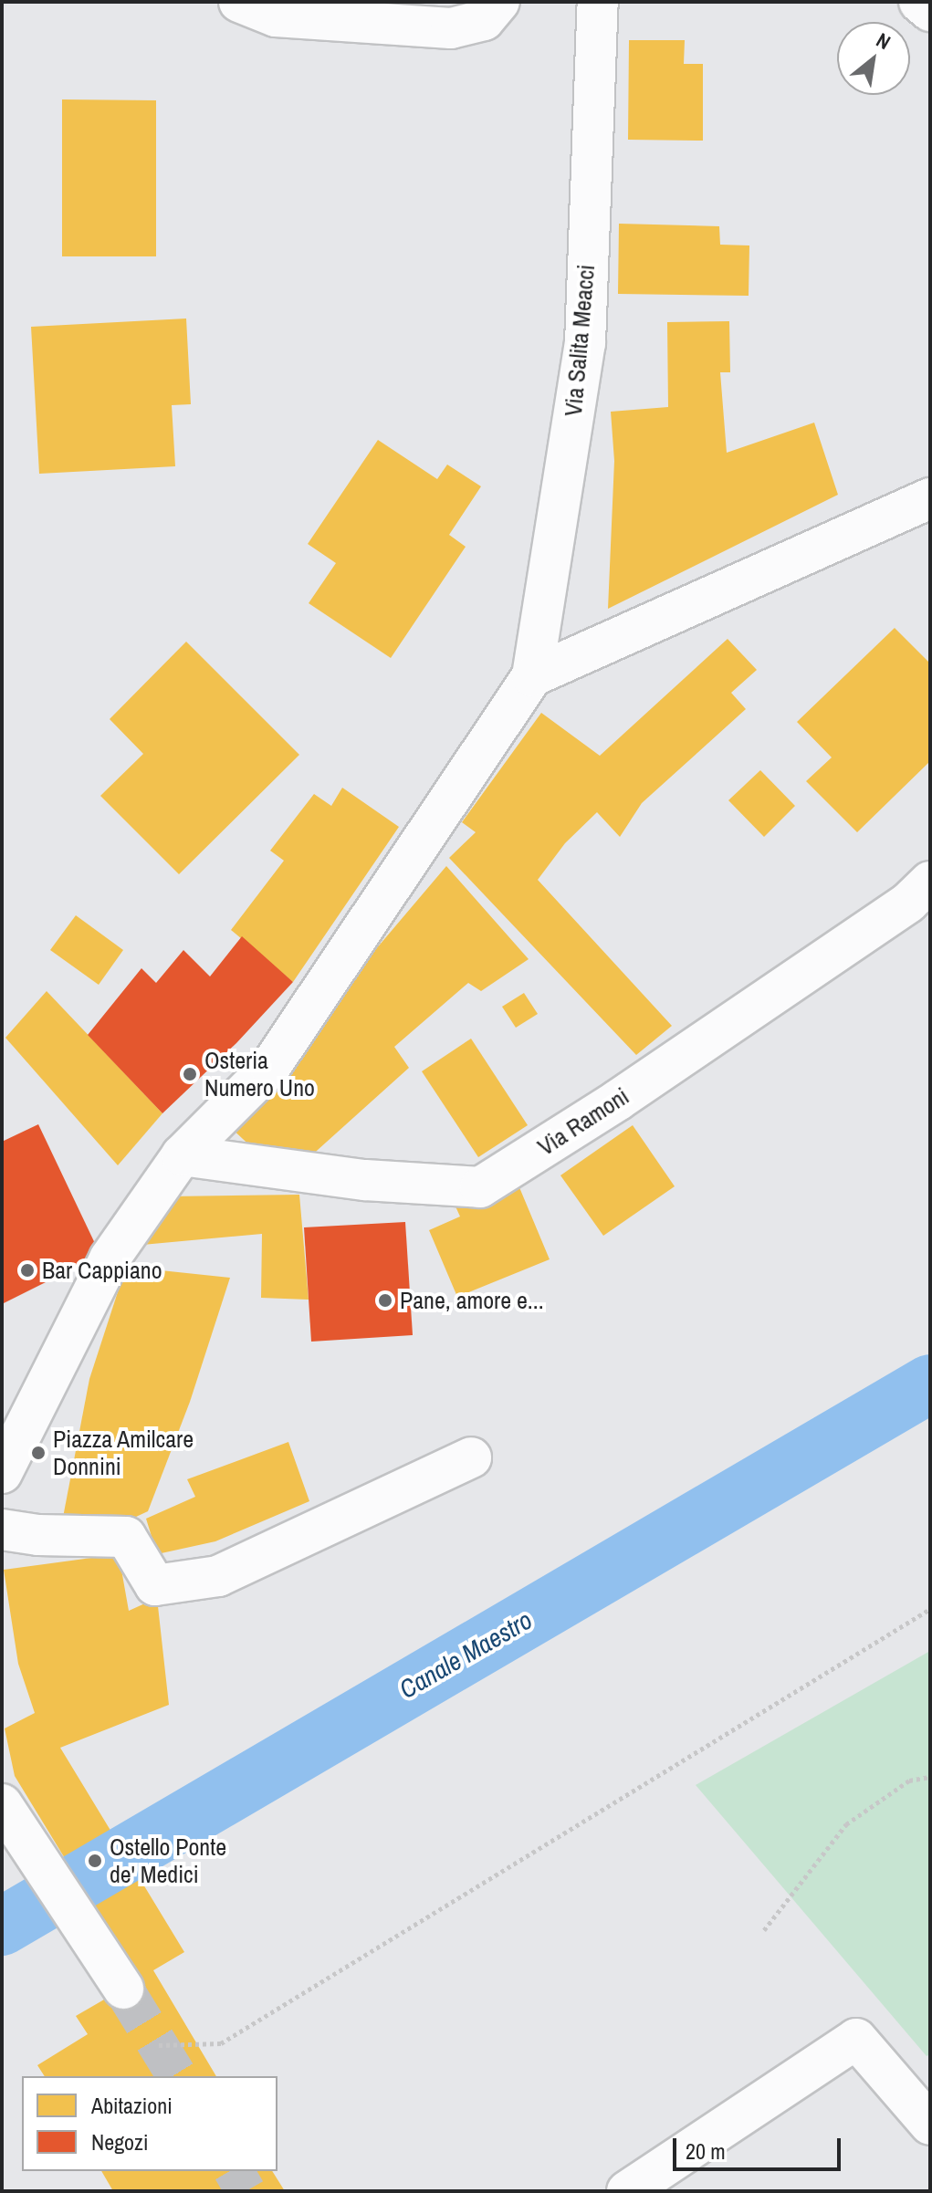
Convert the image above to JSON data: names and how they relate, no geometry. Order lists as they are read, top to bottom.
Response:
{
  "streets": {
    "street": ["Via Salita Meacci", "Via Ramoni"]
  },
  "water": ["Canale Maestro"],
  "places": [
    "Osteria Numero Uno",
    "Bar Cappiano",
    "Pane, amore e...",
    "Piazza Amilcare Donnini",
    "Ostello Ponte de' Medici"
  ],
  "legend": ["Abitazioni", "Negozi"],
  "scale_bar": "20 m",
  "north": "top right"
}
